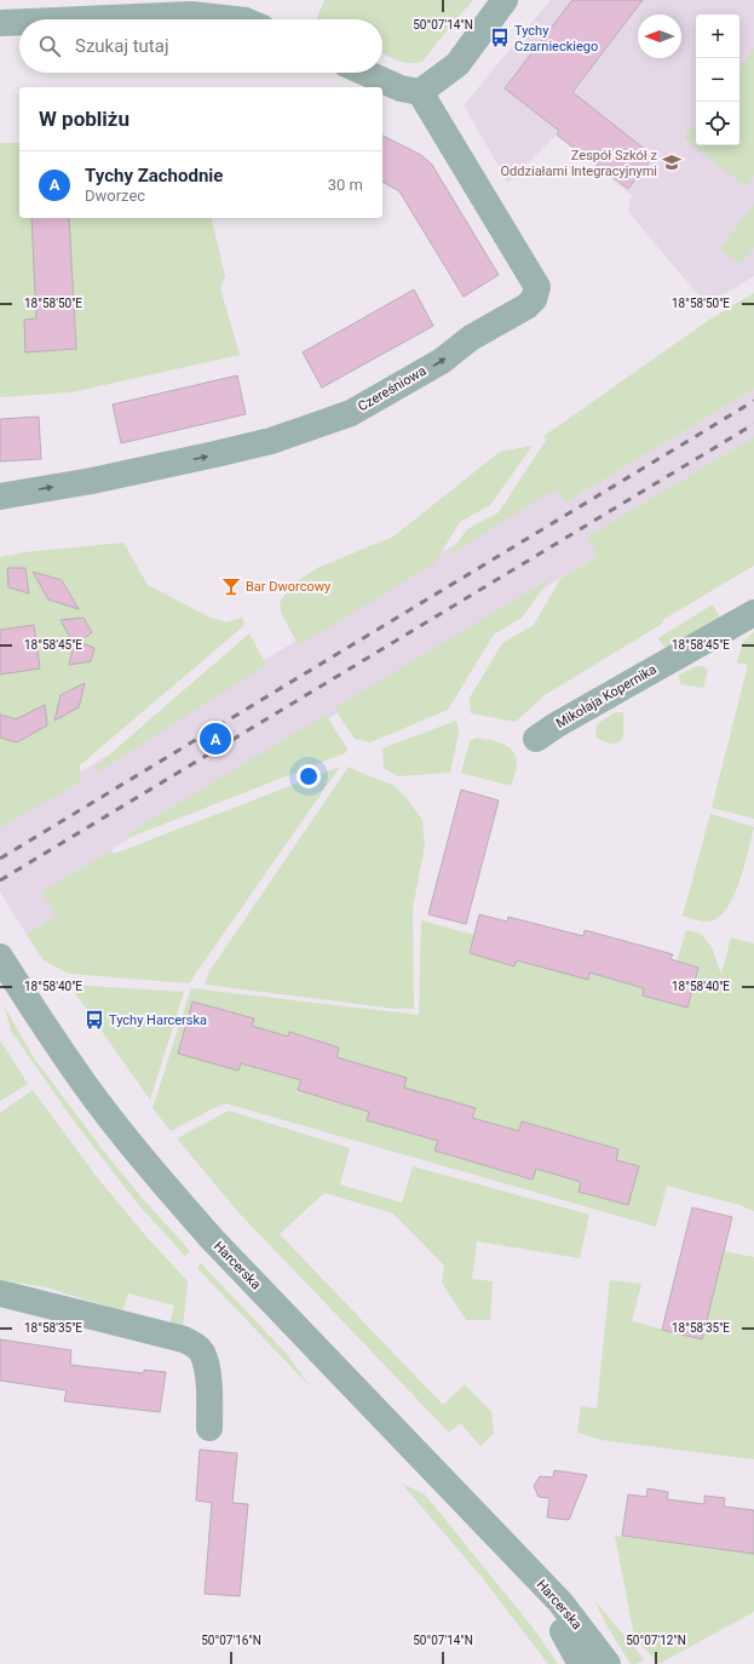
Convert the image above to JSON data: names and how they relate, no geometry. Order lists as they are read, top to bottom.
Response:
{
  "streets": {
    "street": ["Czereśniowa", "Mikołaja Kopernika", "Harcerska"]
  },
  "places": {
    "bus stop": ["Tychy Czarnieckiego", "Tychy Harcerska"],
    "school or university": ["Zespół Szkół z Oddziałami Integracyjnymi"],
    "bar": ["Bar Dworcowy"]
  },
  "north": "left",
  "page": {
    "map_buttons": ["+", "−"],
    "search": "Szukaj tutaj",
    "heading": "W pobliżu",
    "list": [
      {
        "mark": "A",
        "name": "Tychy Zachodnie",
        "note": "Dworzec",
        "value": "30 m"
      }
    ],
    "pins": "A"
  },
  "coordinates": [
    "50°07'14\"N",
    "18°58'50\"E",
    "18°58'45\"E",
    "18°58'40\"E",
    "18°58'35\"E",
    "50°07'16\"N",
    "50°07'12\"N"
  ]
}
